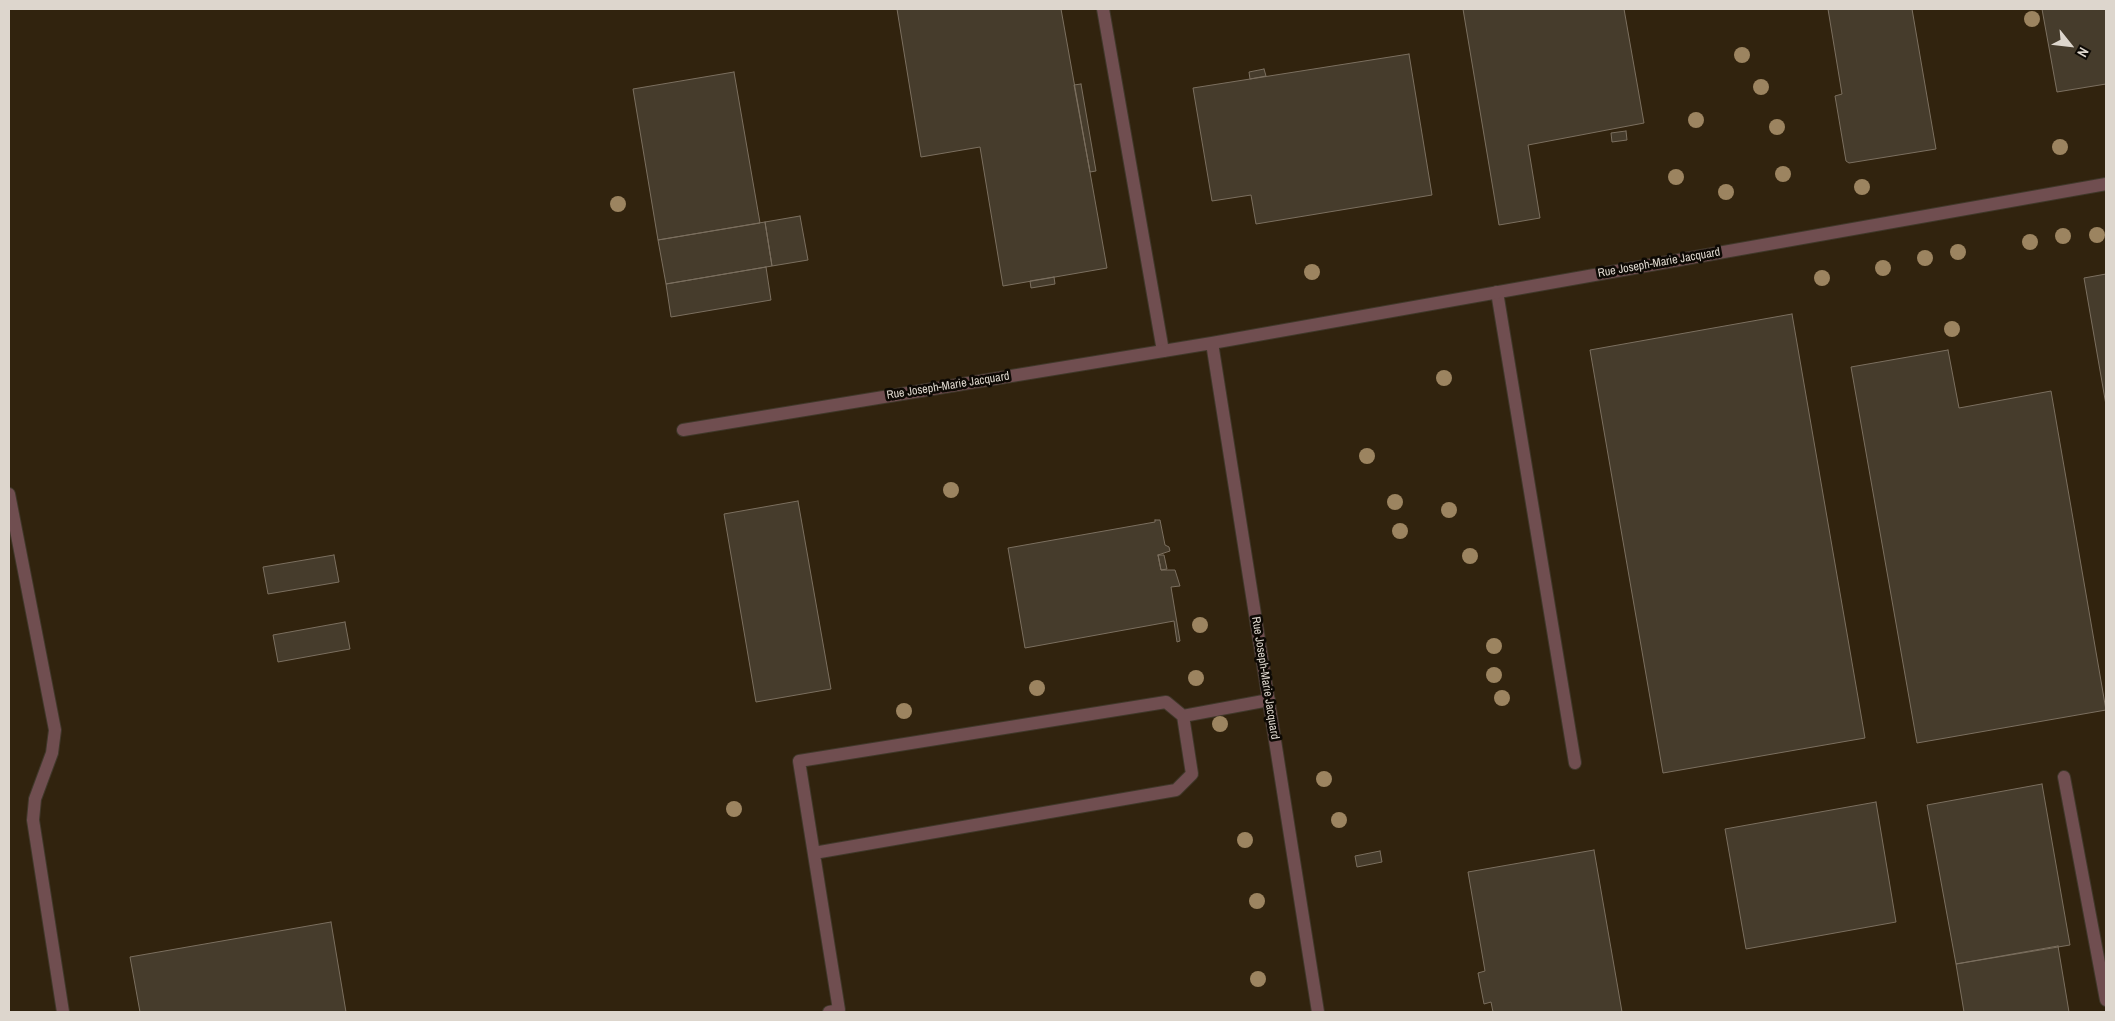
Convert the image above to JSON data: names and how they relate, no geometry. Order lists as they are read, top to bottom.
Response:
{
  "streets": {
    "street": ["Rue Joseph-Marie Jacquard"]
  },
  "north": "bottom right"
}
